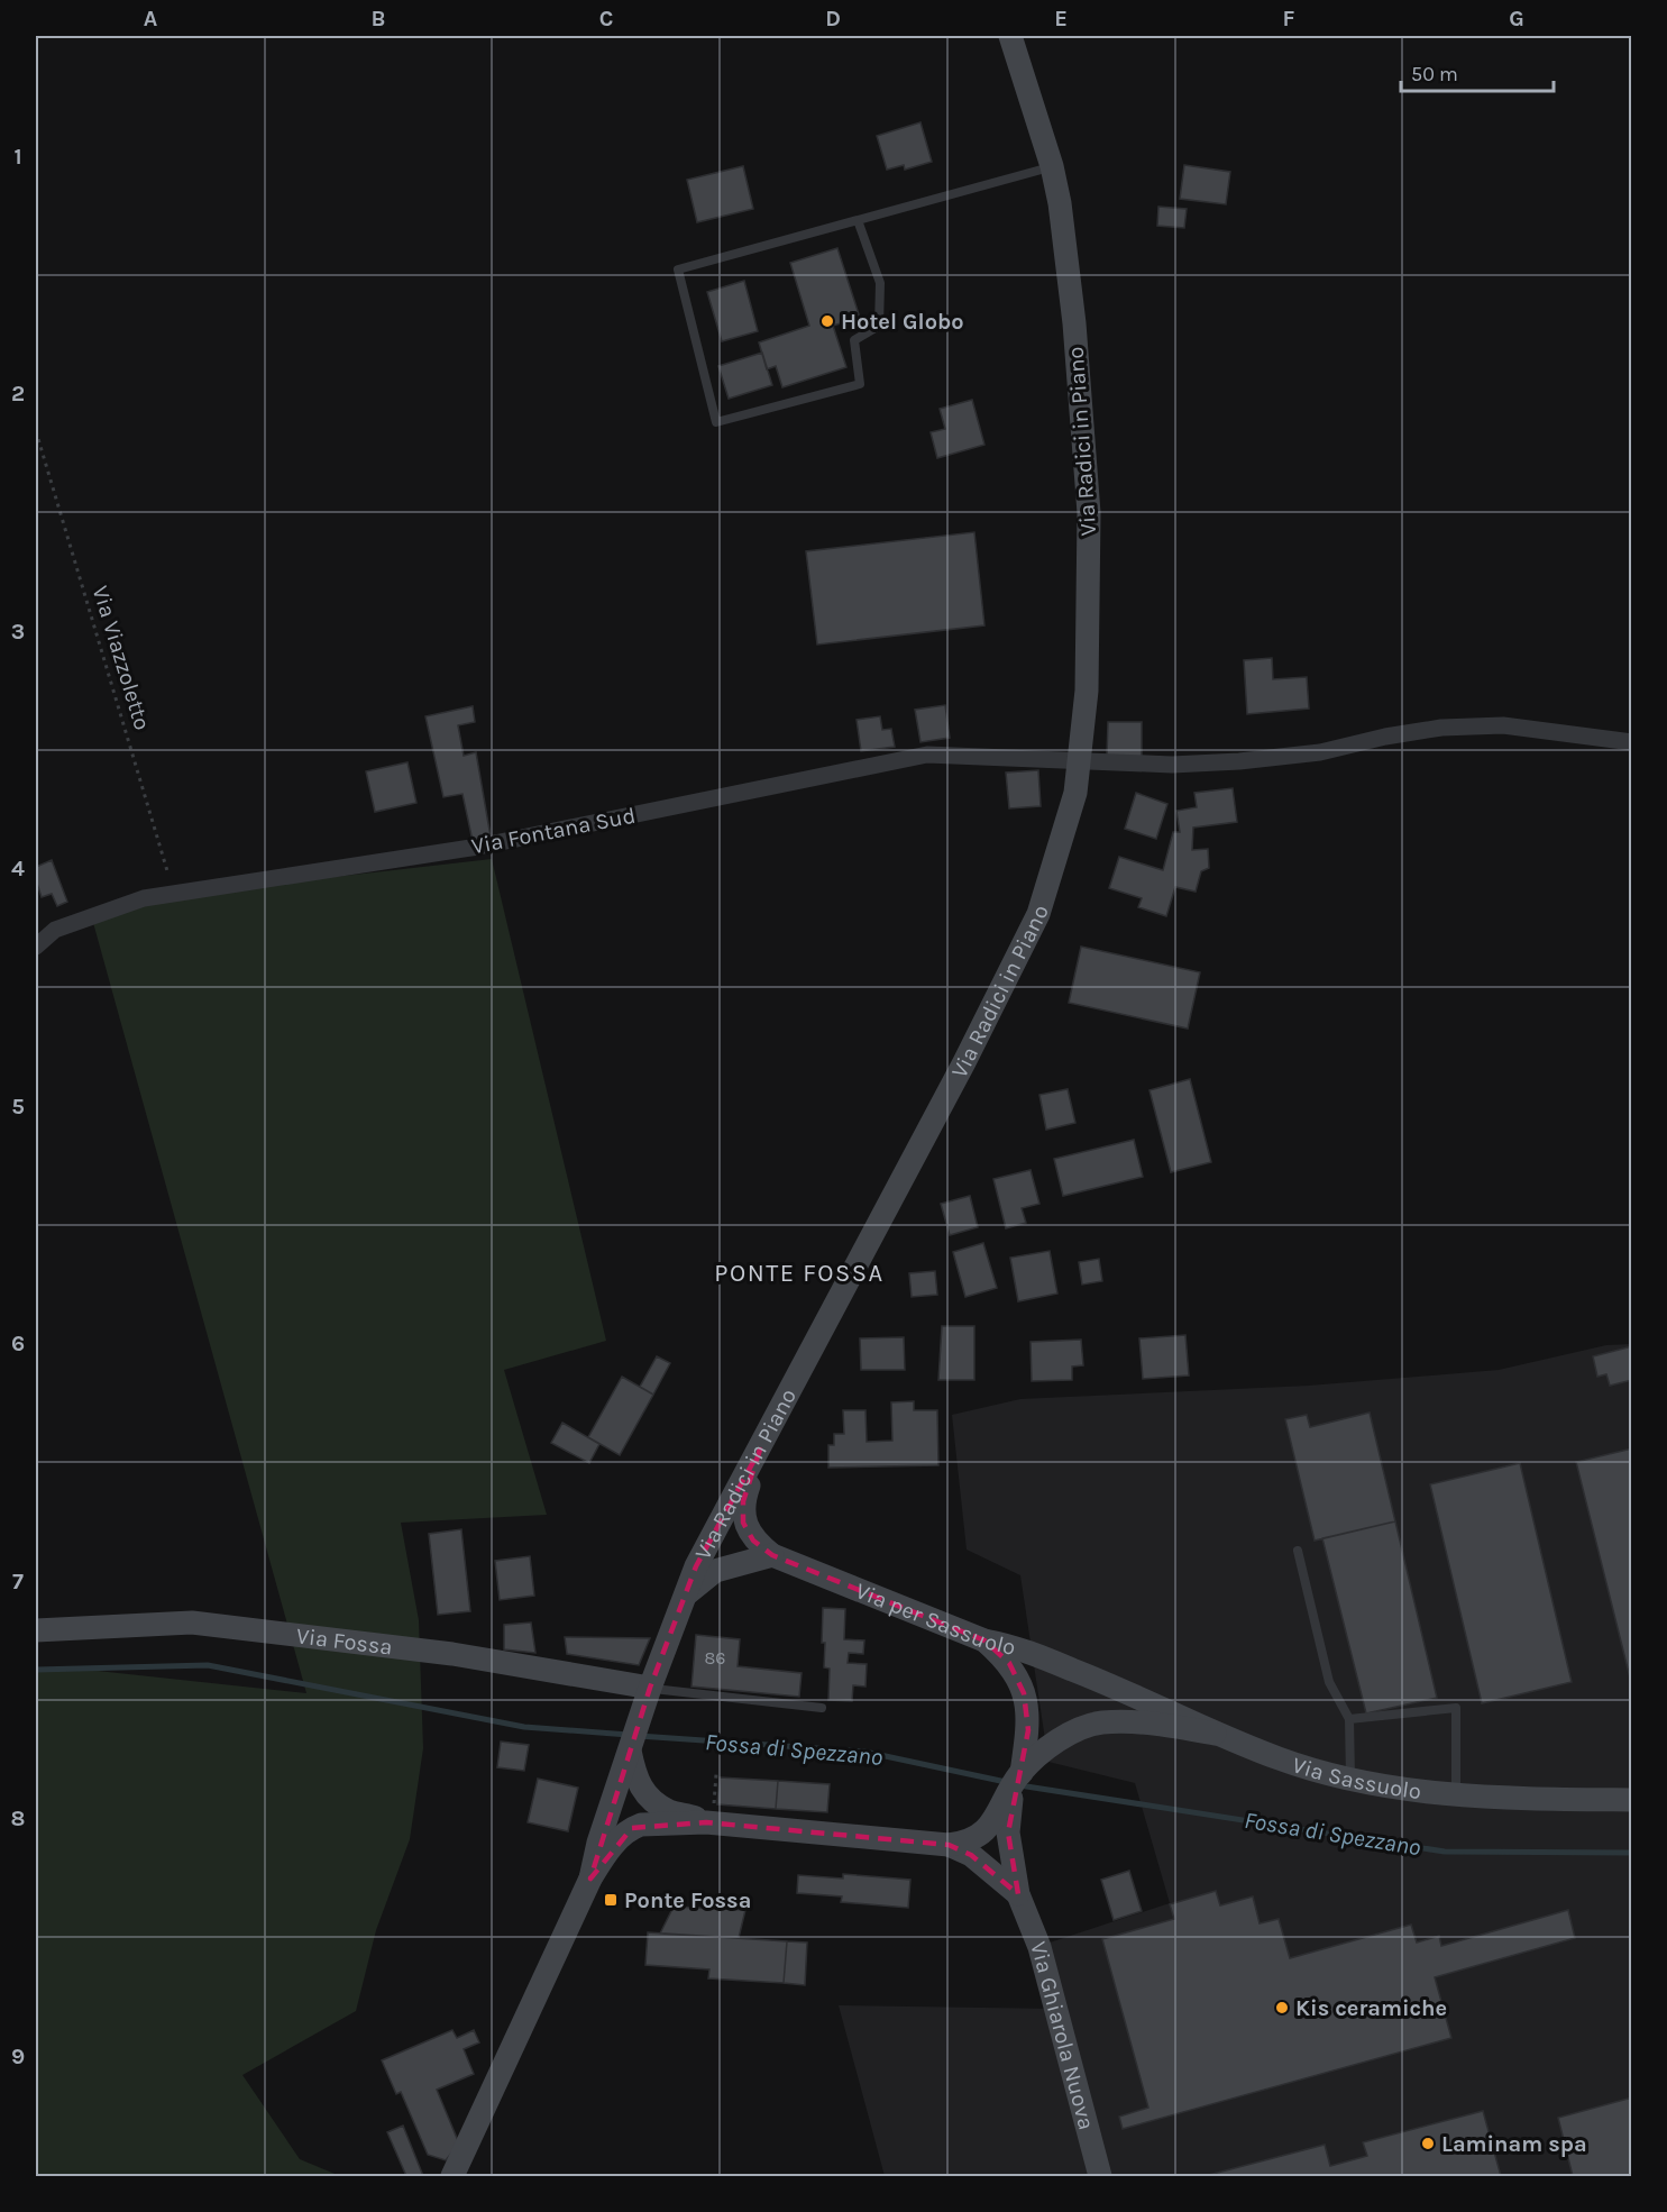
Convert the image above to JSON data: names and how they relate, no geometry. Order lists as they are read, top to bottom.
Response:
{
  "streets": {
    "street": [
      "Via Radici in Piano",
      "Via Fontana Sud",
      "Via per Sassuolo",
      "Via Fossa",
      "Via Sassuolo",
      "Via Ghiarola Nuova"
    ],
    "path": ["Via Viazzoletto"]
  },
  "crossings": [
    ["Via Radici in Piano", "Via Fontana Sud"],
    ["Via Radici in Piano", "Via Fossa"],
    ["Via Viazzoletto", "Via Fontana Sud"],
    ["Via per Sassuolo", "Via Sassuolo"],
    ["Via per Sassuolo", "Via Ghiarola Nuova"]
  ],
  "districts": ["PONTE FOSSA"],
  "water": ["Fossa di Spezzano"],
  "places": {
    "other": ["Hotel Globo", "Kis ceramiche", "Laminam spa"],
    "transit": ["Ponte Fossa"]
  },
  "house_numbers": ["86"],
  "scale_bar": "50 m",
  "grid": {
    "columns": [
      "A",
      "B",
      "C",
      "D",
      "E",
      "F",
      "G"
    ],
    "rows": [
      "1",
      "2",
      "3",
      "4",
      "5",
      "6",
      "7",
      "8",
      "9"
    ]
  }
}
